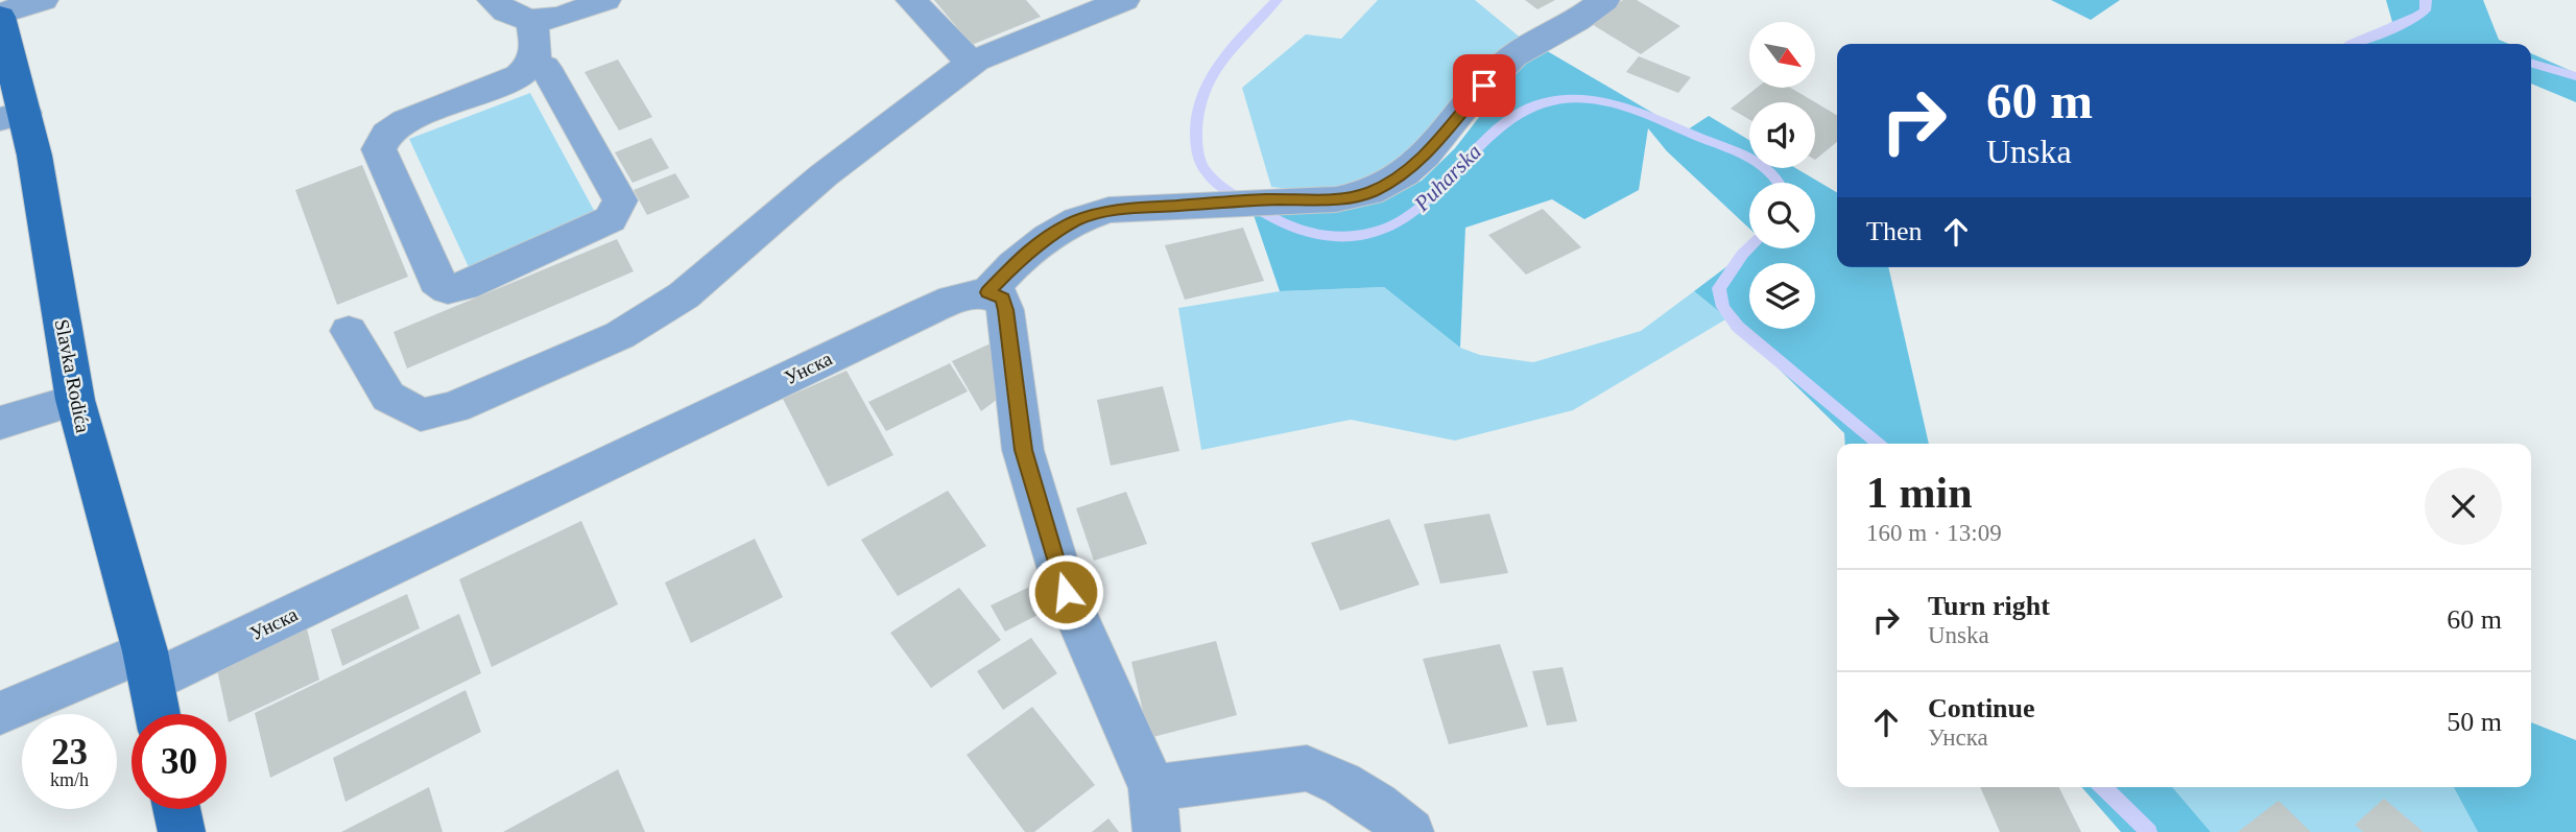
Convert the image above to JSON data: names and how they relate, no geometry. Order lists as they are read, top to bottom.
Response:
{
  "streets": {
    "main road": ["Slavka Rodića"],
    "street": ["Унска"]
  },
  "crossings": [
    ["Унска", "Slavka Rodića"]
  ],
  "water": ["Puharska"],
  "north": "bottom right",
  "page": {
    "turn": ["60 m", "Unska"],
    "then": "Then",
    "heading": ["1 min", "160 m · 13:09"],
    "list": [
      {
        "name": "Turn right",
        "note": "Unska",
        "value": "60 m"
      },
      {
        "name": "Continue",
        "note": "Унска",
        "value": "50 m"
      }
    ],
    "speed": "23 km/h",
    "limit": "30"
  }
}
